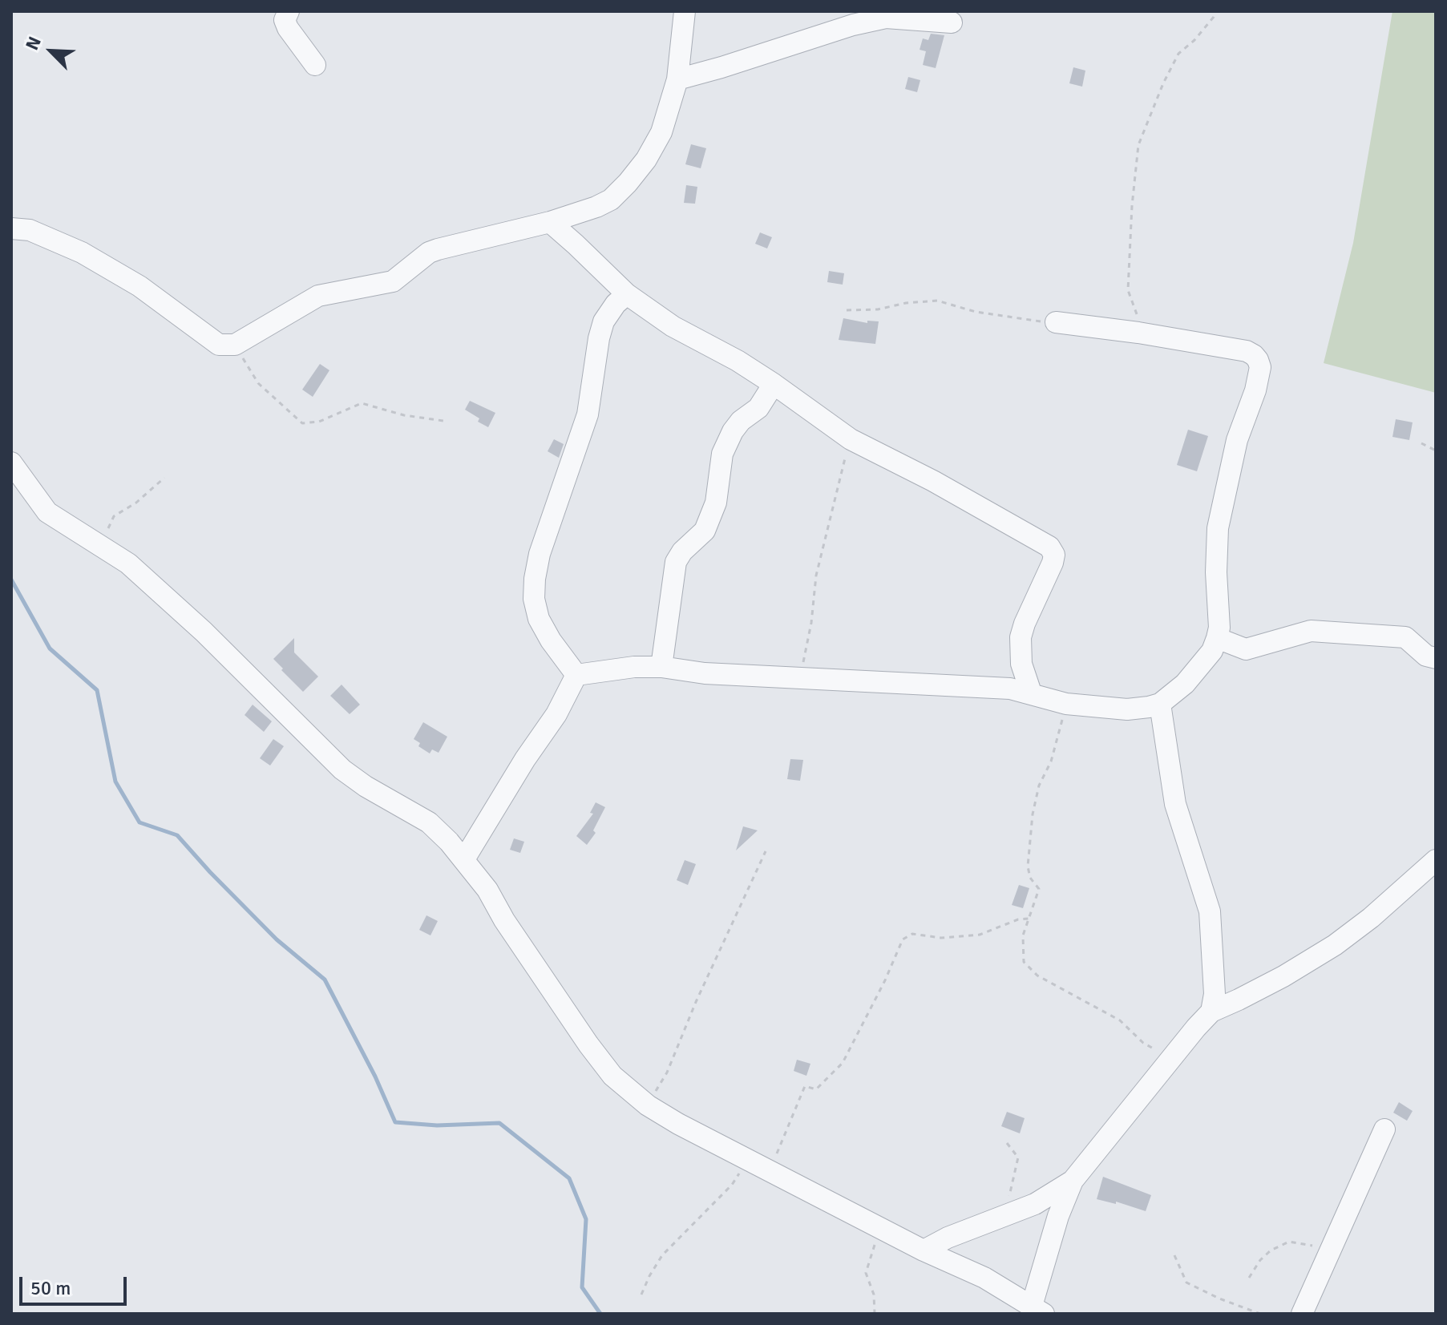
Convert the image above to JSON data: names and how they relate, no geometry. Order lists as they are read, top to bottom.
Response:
{
  "scale_bar": "50 m",
  "north": "top left"
}
